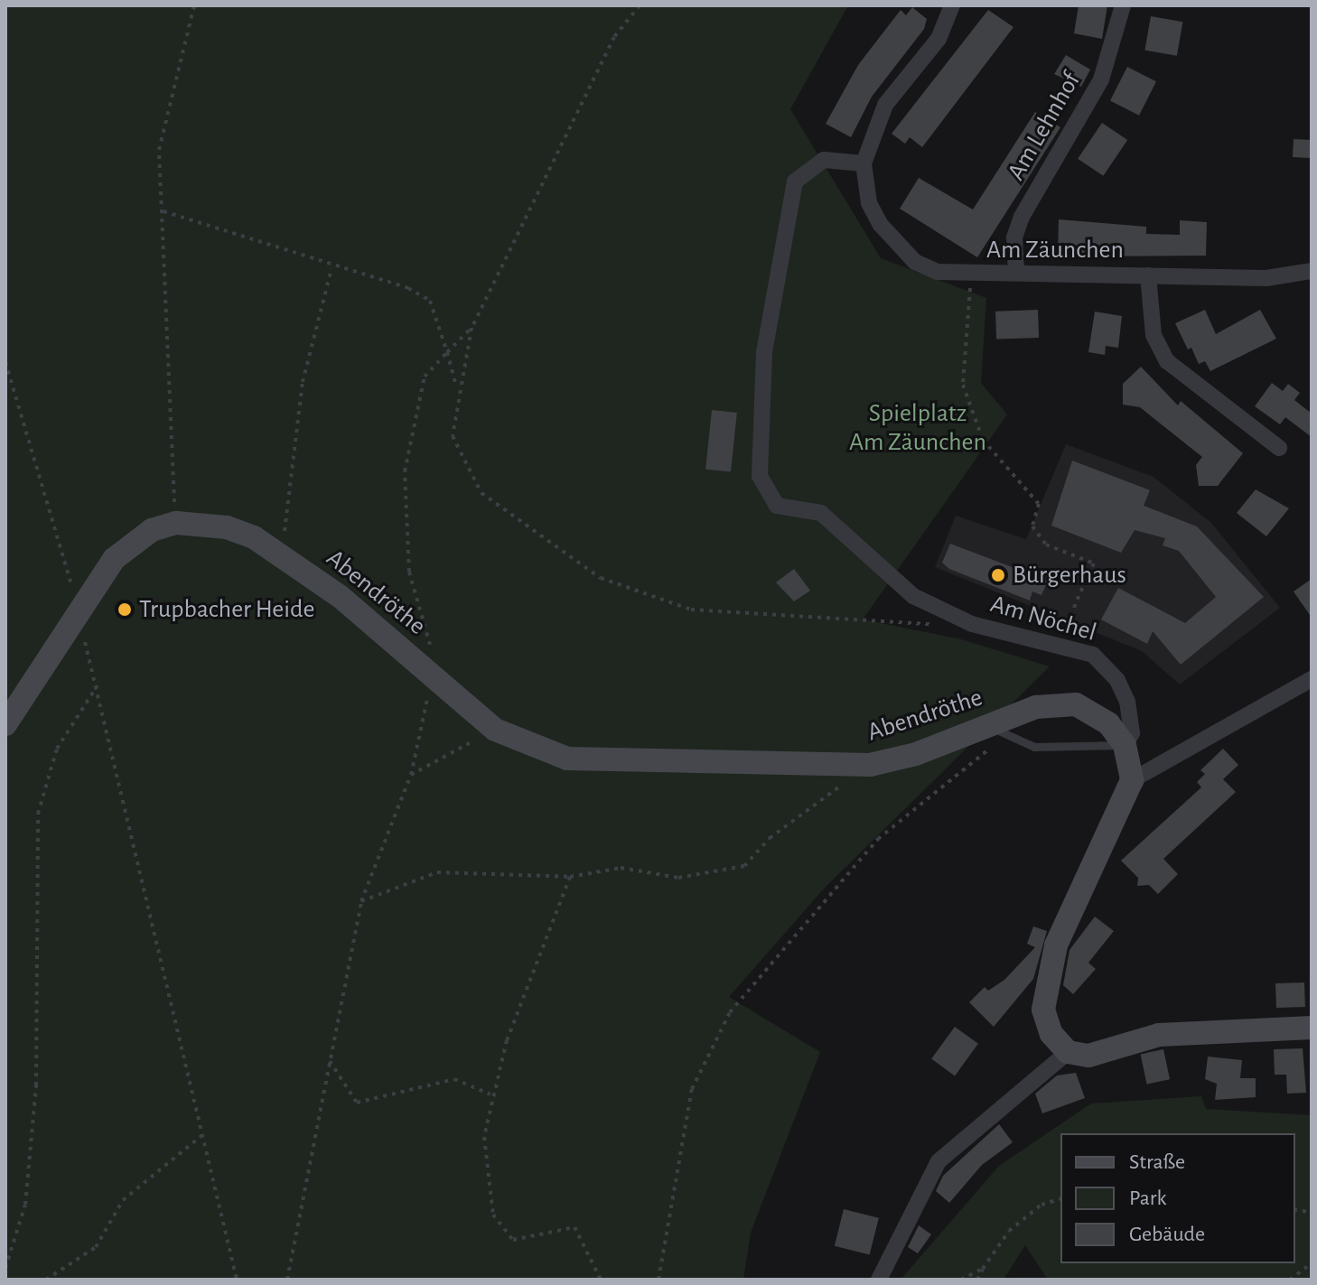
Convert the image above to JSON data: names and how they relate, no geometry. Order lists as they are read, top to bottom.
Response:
{
  "streets": {
    "street": [
      "Am Lehnhof",
      "Am Zäunchen",
      "Abendröthe",
      "Am Nöchel"
    ]
  },
  "crossings": [
    ["Am Lehnhof", "Am Zäunchen"],
    ["Am Zäunchen", "Am Nöchel"],
    ["Abendröthe", "Am Nöchel"]
  ],
  "parks": ["Spielplatz Am Zäunchen"],
  "places": ["Bürgerhaus", "Trupbacher Heide"],
  "legend": ["Straße", "Park", "Gebäude"]
}
